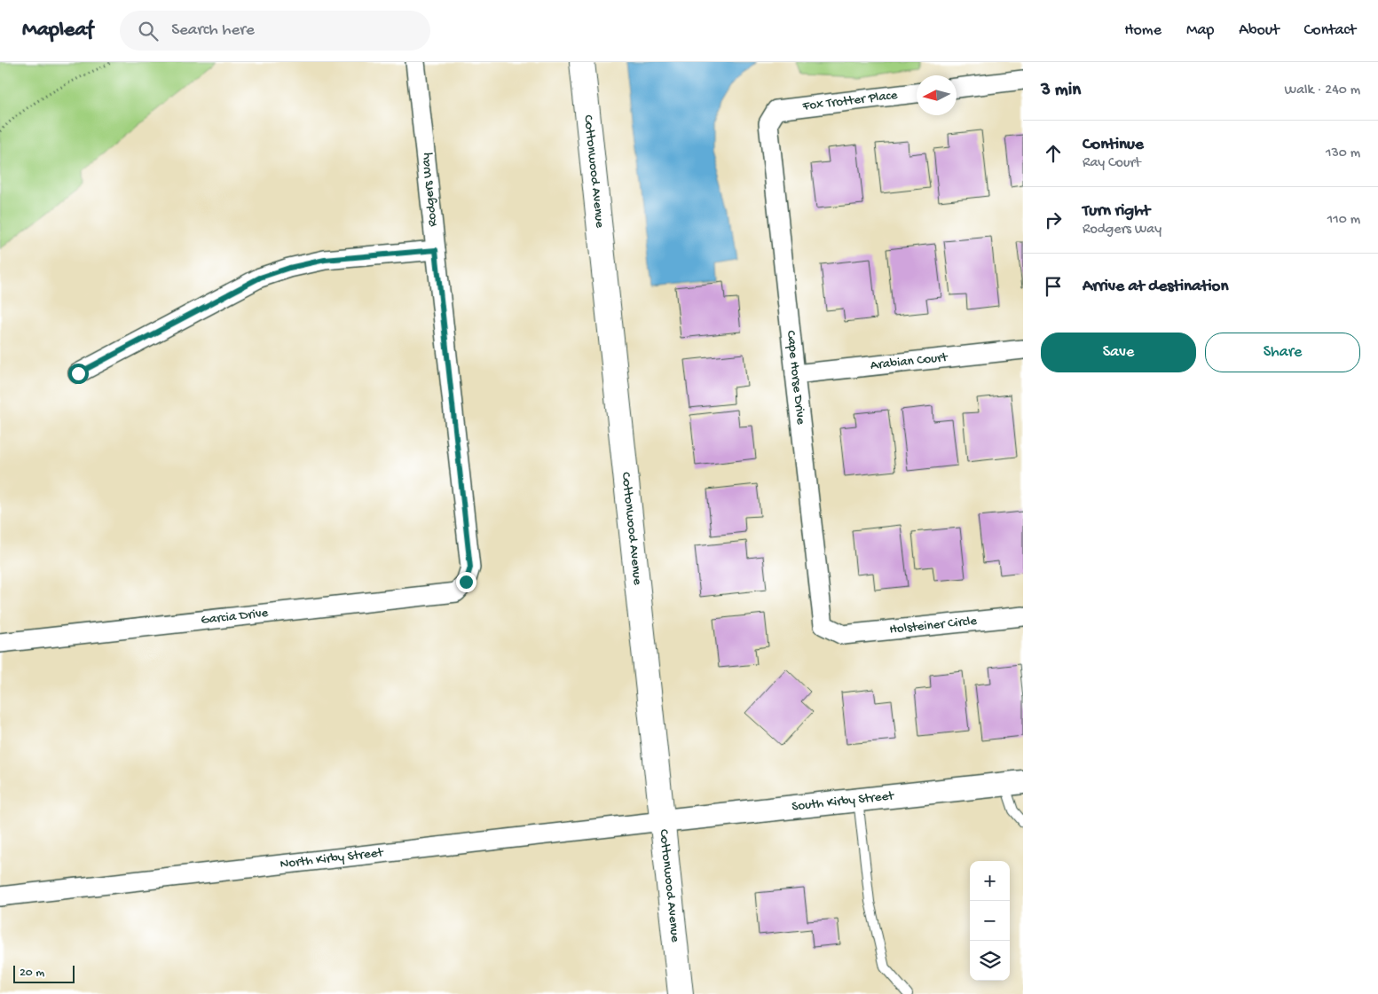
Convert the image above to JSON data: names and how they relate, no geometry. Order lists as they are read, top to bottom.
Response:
{
  "streets": {
    "main road": ["Cottonwood Avenue"],
    "street": [
      "Fox Trotter Place",
      "Rodgers Way",
      "Arabian Court",
      "Cape Horse Drive",
      "Garcia Drive",
      "Holsteiner Circle",
      "South Kirby Street",
      "North Kirby Street"
    ]
  },
  "crossings": [
    ["Fox Trotter Place", "Cape Horse Drive"],
    ["Cottonwood Avenue", "South Kirby Street"],
    ["Cottonwood Avenue", "North Kirby Street"],
    ["Rodgers Way", "Garcia Drive"],
    ["Arabian Court", "Cape Horse Drive"],
    ["Cape Horse Drive", "Holsteiner Circle"],
    ["South Kirby Street", "North Kirby Street"]
  ],
  "scale_bar": "20 m",
  "north": "left",
  "page": {
    "header": "Mapleaf",
    "search": "Search here",
    "nav": [
      "Home",
      "Map",
      "About",
      "Contact"
    ],
    "heading": ["3 min", "Walk · 240 m"],
    "list": [
      ["Continue", "Ray Court", "130 m"],
      ["Turn right", "Rodgers Way", "110 m"],
      "Arrive at destination"
    ],
    "buttons": ["Save", "Share"],
    "map_buttons": ["+", "−"],
    "scale": "20 m"
  }
}
